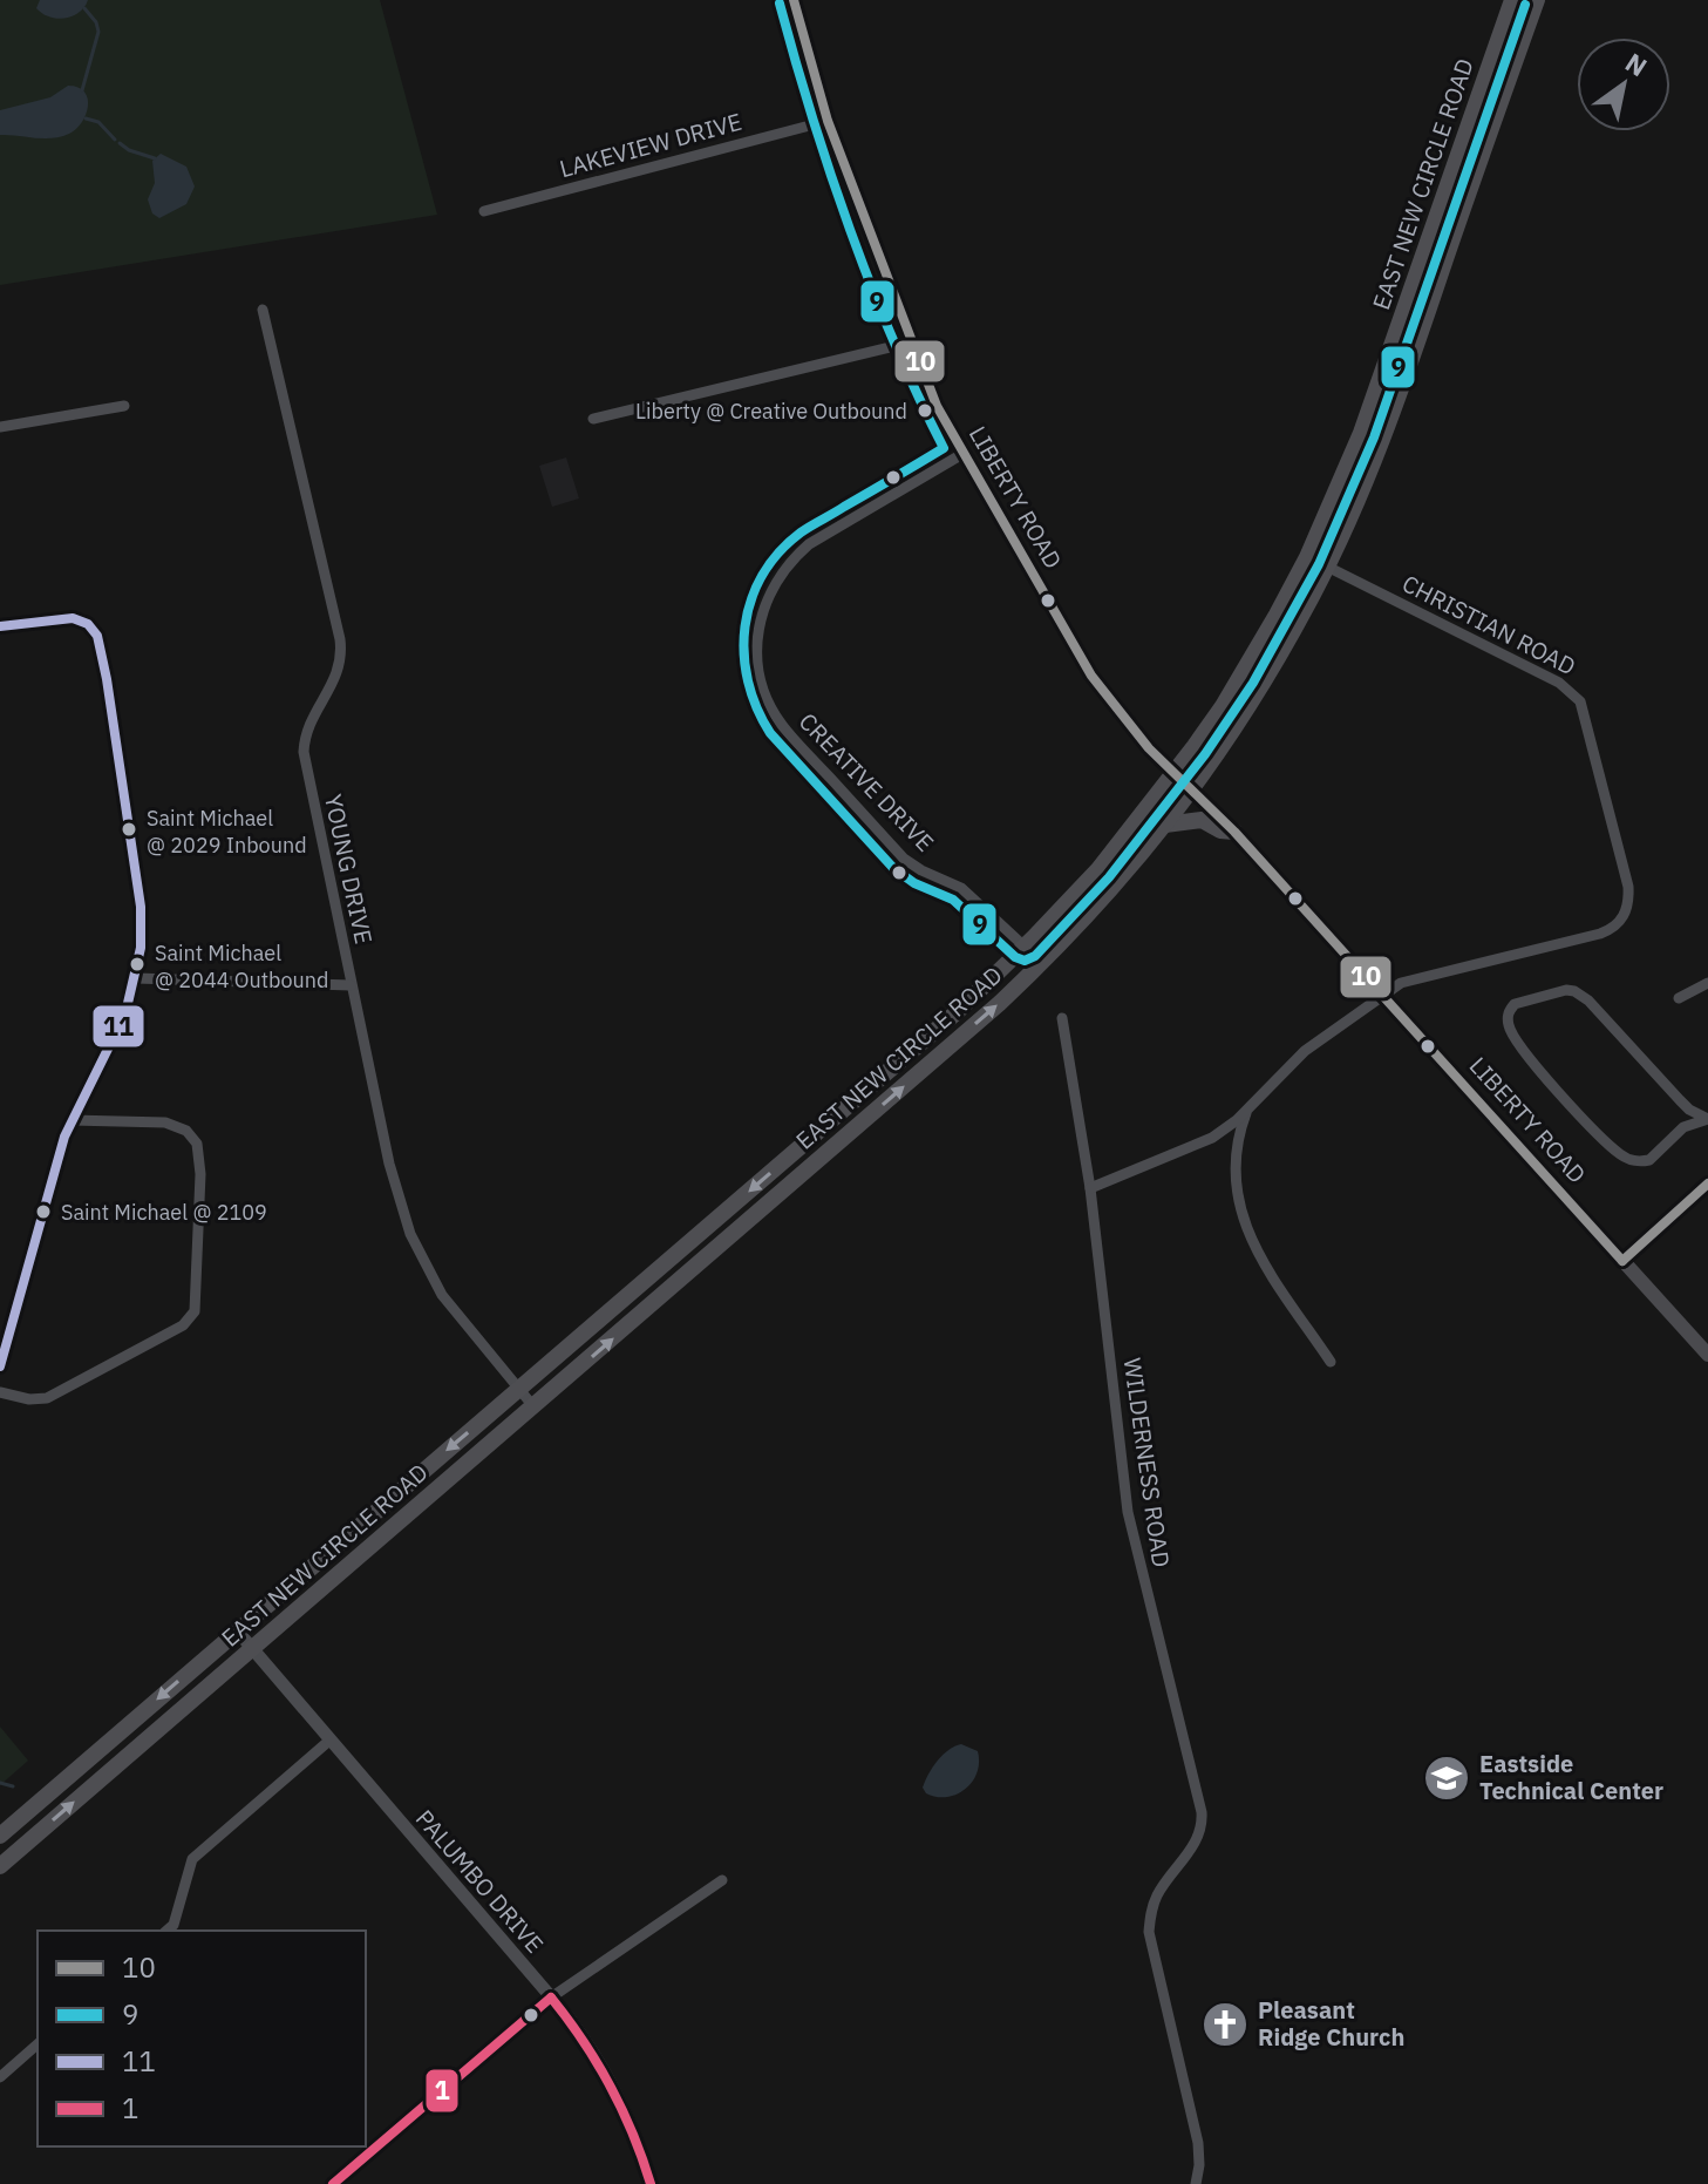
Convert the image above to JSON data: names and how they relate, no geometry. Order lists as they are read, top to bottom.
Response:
{
  "streets": {
    "highway": ["EAST NEW CIRCLE ROAD"],
    "main road": ["LIBERTY ROAD"],
    "street": [
      "LAKEVIEW DRIVE",
      "CHRISTIAN ROAD",
      "CREATIVE DRIVE",
      "YOUNG DRIVE",
      "WILDERNESS ROAD",
      "PALUMBO DRIVE"
    ]
  },
  "crossings": [
    ["LAKEVIEW DRIVE", "LIBERTY ROAD"],
    ["EAST NEW CIRCLE ROAD", "LIBERTY ROAD"],
    ["EAST NEW CIRCLE ROAD", "CHRISTIAN ROAD"],
    ["EAST NEW CIRCLE ROAD", "CREATIVE DRIVE"],
    ["EAST NEW CIRCLE ROAD", "YOUNG DRIVE"],
    ["EAST NEW CIRCLE ROAD", "PALUMBO DRIVE"],
    ["LIBERTY ROAD", "CHRISTIAN ROAD"],
    ["LIBERTY ROAD", "CREATIVE DRIVE"]
  ],
  "places": {
    "other": [
      "Liberty @ Creative Outbound",
      "Saint Michael @ 2029 Inbound",
      "Saint Michael @ 2044 Outbound",
      "Saint Michael @ 2109"
    ],
    "school or university": ["Eastside Technical Center"],
    "church": ["Pleasant Ridge Church"]
  },
  "lines": [
    "transit line 10",
    "transit line 9",
    "transit line 11",
    "transit line 1"
  ],
  "legend": [
    "10",
    "9",
    "11",
    "1"
  ],
  "north": "top right"
}
